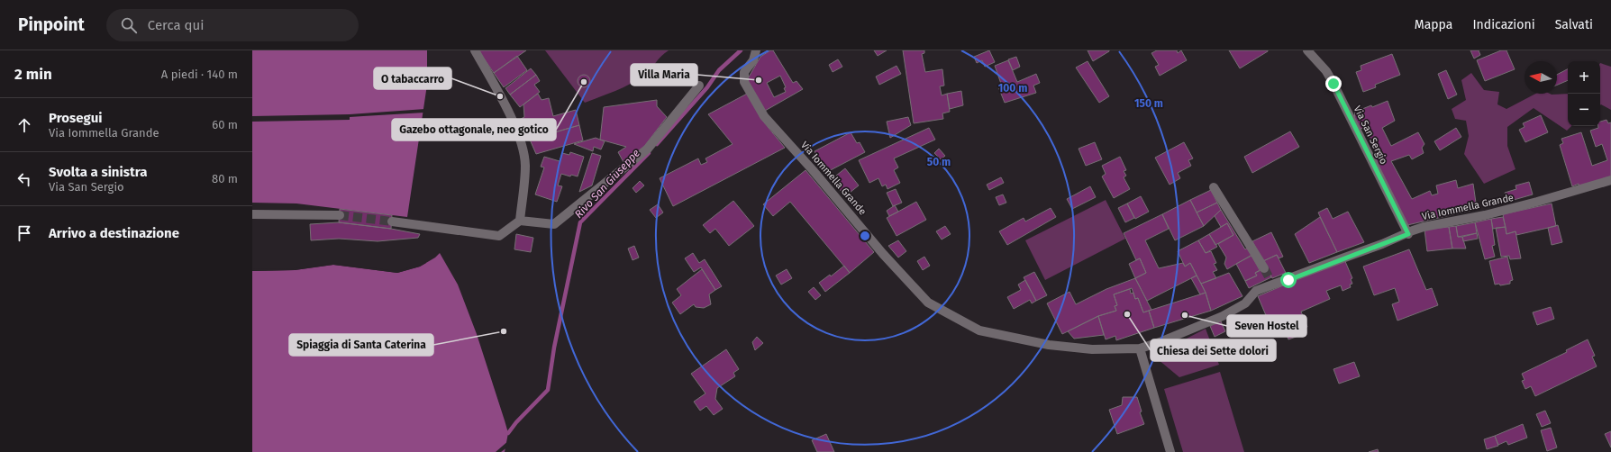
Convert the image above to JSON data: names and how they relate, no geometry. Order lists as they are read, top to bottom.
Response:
{
  "streets": {
    "street": ["Via San Sergio", "Via Iommella Grande"]
  },
  "crossings": [
    ["Via San Sergio", "Via Iommella Grande"]
  ],
  "water": ["Rivo San Giuseppe"],
  "places": [
    "Villa Maria",
    "Gazebo ottagonale, neo gotico",
    "O tabaccarro",
    "Chiesa dei Sette dolori",
    "Seven Hostel",
    "Spiaggia di Santa Caterina"
  ],
  "north": "left",
  "page": {
    "header": "Pinpoint",
    "search": "Cerca qui",
    "nav": ["Mappa", "Indicazioni", "Salvati"],
    "heading": ["2 min", "A piedi · 140 m"],
    "map_buttons": ["+", "−"],
    "list": [
      ["Prosegui", "Via Iommella Grande", "60 m"],
      ["Svolta a sinistra", "Via San Sergio", "80 m"],
      "Arrivo a destinazione"
    ]
  },
  "rings": ["100 m", "150 m", "50 m"]
}
